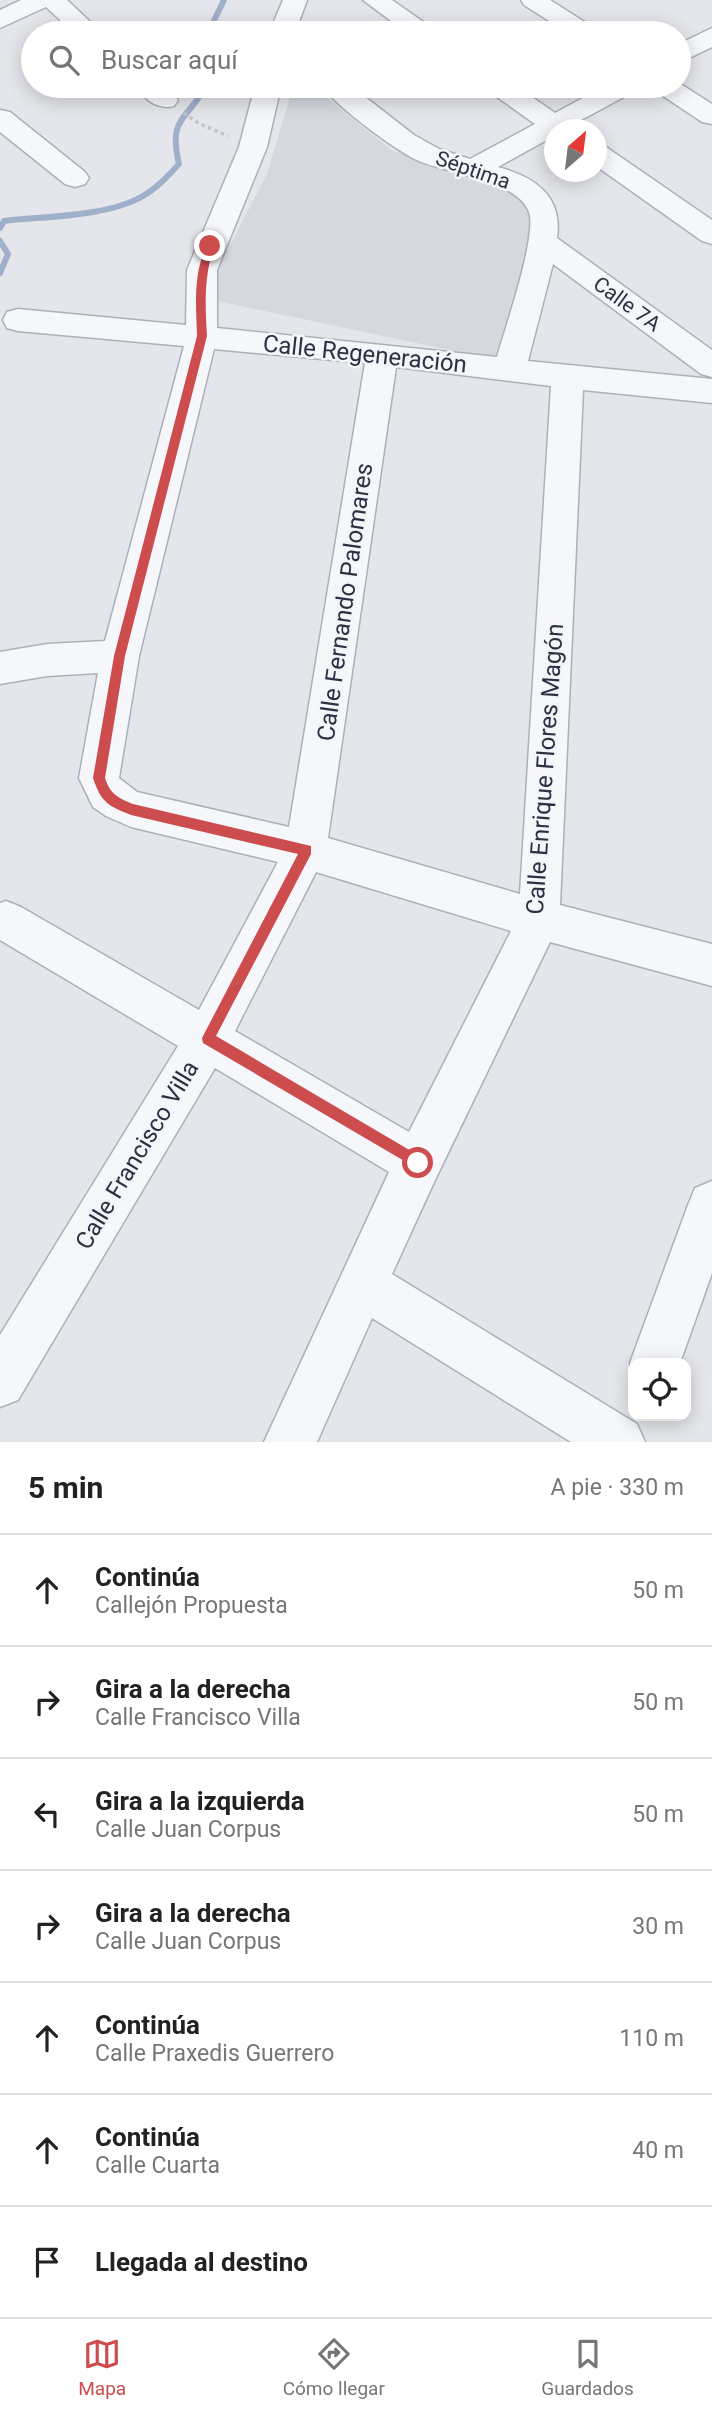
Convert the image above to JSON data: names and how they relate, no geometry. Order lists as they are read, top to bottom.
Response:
{
  "streets": {
    "street": [
      "Séptima",
      "Calle 7A",
      "Calle Regeneración",
      "Calle Fernando Palomares",
      "Calle Enrique Flores Magón",
      "Calle Francisco Villa"
    ]
  },
  "crossings": [
    ["Séptima", "Calle 7A"],
    ["Séptima", "Calle Regeneración"],
    ["Calle Regeneración", "Calle Fernando Palomares"],
    ["Calle Regeneración", "Calle Enrique Flores Magón"],
    ["Calle Fernando Palomares", "Calle Francisco Villa"]
  ],
  "north": "top right",
  "page": {
    "search": "Buscar aquí",
    "heading": ["5 min", "A pie · 330 m"],
    "list": [
      ["Continúa", "Callejón Propuesta", "50 m"],
      ["Gira a la derecha", "Calle Francisco Villa", "50 m"],
      ["Gira a la izquierda", "Calle Juan Corpus", "50 m"],
      ["Gira a la derecha", "Calle Juan Corpus", "30 m"],
      ["Continúa", "Calle Praxedis Guerrero", "110 m"],
      ["Continúa", "Calle Cuarta", "40 m"],
      "Llegada al destino"
    ],
    "nav": ["Mapa", "Cómo llegar", "Guardados"]
  }
}
